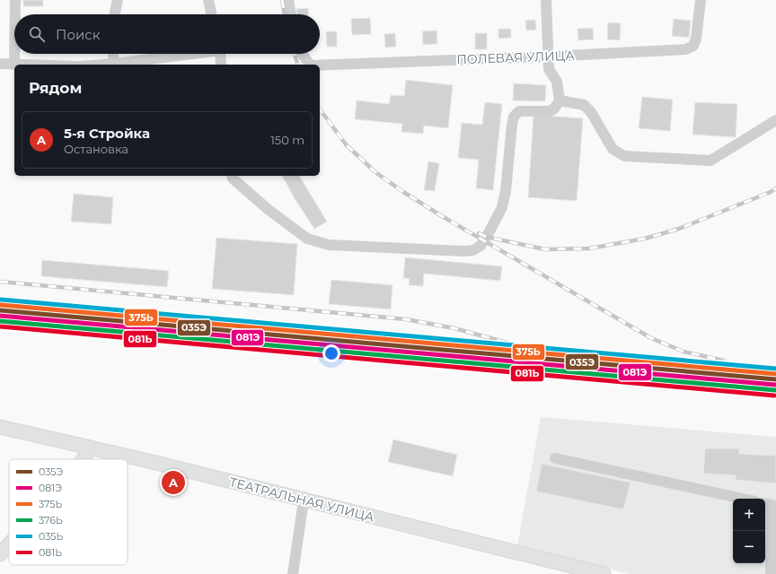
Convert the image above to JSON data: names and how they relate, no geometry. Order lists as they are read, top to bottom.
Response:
{
  "streets": {
    "main road": ["ТЕАТРАЛЬНАЯ УЛИЦА"],
    "street": ["ПОЛЕВАЯ УЛИЦА"]
  },
  "lines": [
    "transit line 035Ь",
    "transit line 375Ь",
    "transit line 035Э",
    "transit line 081Э",
    "transit line 376Ь",
    "transit line 081Ь"
  ],
  "legend": [
    "035Э",
    "081Э",
    "375Ь",
    "376Ь",
    "035Ь",
    "081Ь"
  ],
  "page": {
    "search": "Поиск",
    "heading": "Рядом",
    "list": [
      {
        "mark": "A",
        "name": "5-я Стройка",
        "note": "Остановка",
        "value": "150 m"
      }
    ],
    "pins": "A",
    "map_buttons": ["+", "−"]
  }
}
